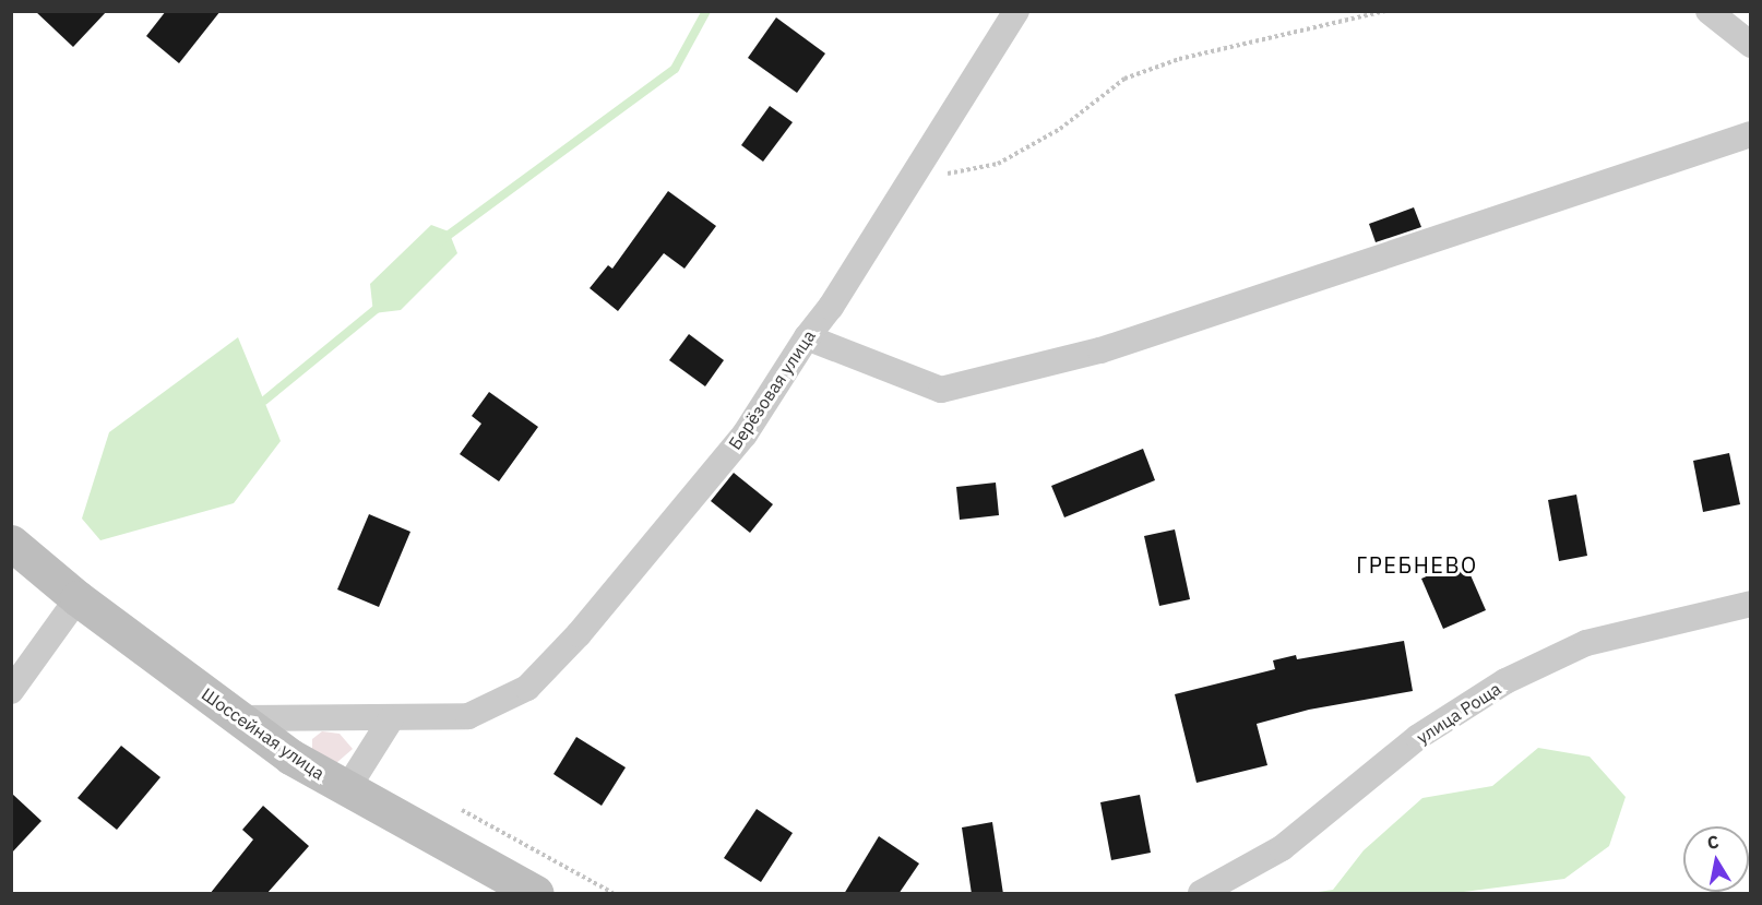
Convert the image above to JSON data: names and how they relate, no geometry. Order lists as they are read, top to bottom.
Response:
{
  "streets": {
    "street": ["Берёзовая улица", "улица Роща", "Шоссейная улица"]
  },
  "crossings": [
    ["Берёзовая улица", "Шоссейная улица"]
  ],
  "districts": ["ГРЕБНЕВО"],
  "north": "top"
}
